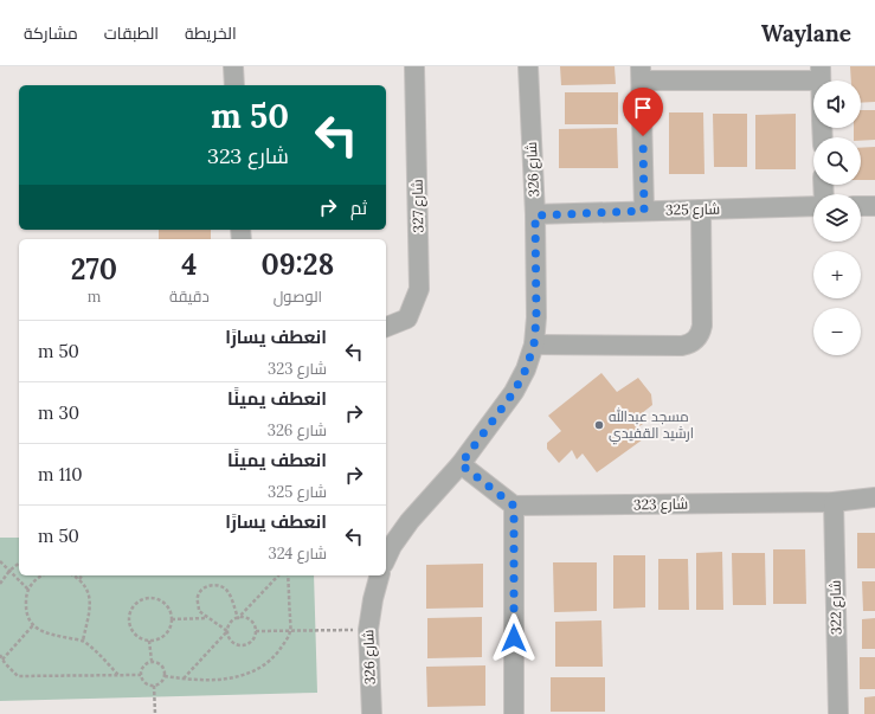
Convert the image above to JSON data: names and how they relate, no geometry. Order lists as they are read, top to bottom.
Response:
{
  "streets": {
    "street": [
      "شارع 326",
      "شارع 327",
      "شارع 325",
      "شارع 323",
      "شارع 322"
    ]
  },
  "crossings": [
    ["شارع 326", "شارع 325"],
    ["شارع 323", "شارع 322"]
  ],
  "places": ["مسجد عبدالله ارشيد القفيدي"],
  "page": {
    "header": "Waylane",
    "nav": ["الخريطة", "الطبقات", "مشاركة"],
    "map_buttons": ["+", "−"],
    "turn": ["50 m", "شارع 323"],
    "then": "ثم",
    "eta": [
      "09:28",
      "الوصول",
      "4",
      "دقيقة",
      "270",
      "m"
    ],
    "list": [
      {
        "name": "انعطف يسارًا",
        "note": "شارع 323",
        "value": "50 m"
      },
      {
        "name": "انعطف يمينًا",
        "note": "شارع 326",
        "value": "30 m"
      },
      {
        "name": "انعطف يمينًا",
        "note": "شارع 325",
        "value": "110 m"
      },
      {
        "name": "انعطف يسارًا",
        "note": "شارع 324",
        "value": "50 m"
      }
    ]
  }
}
